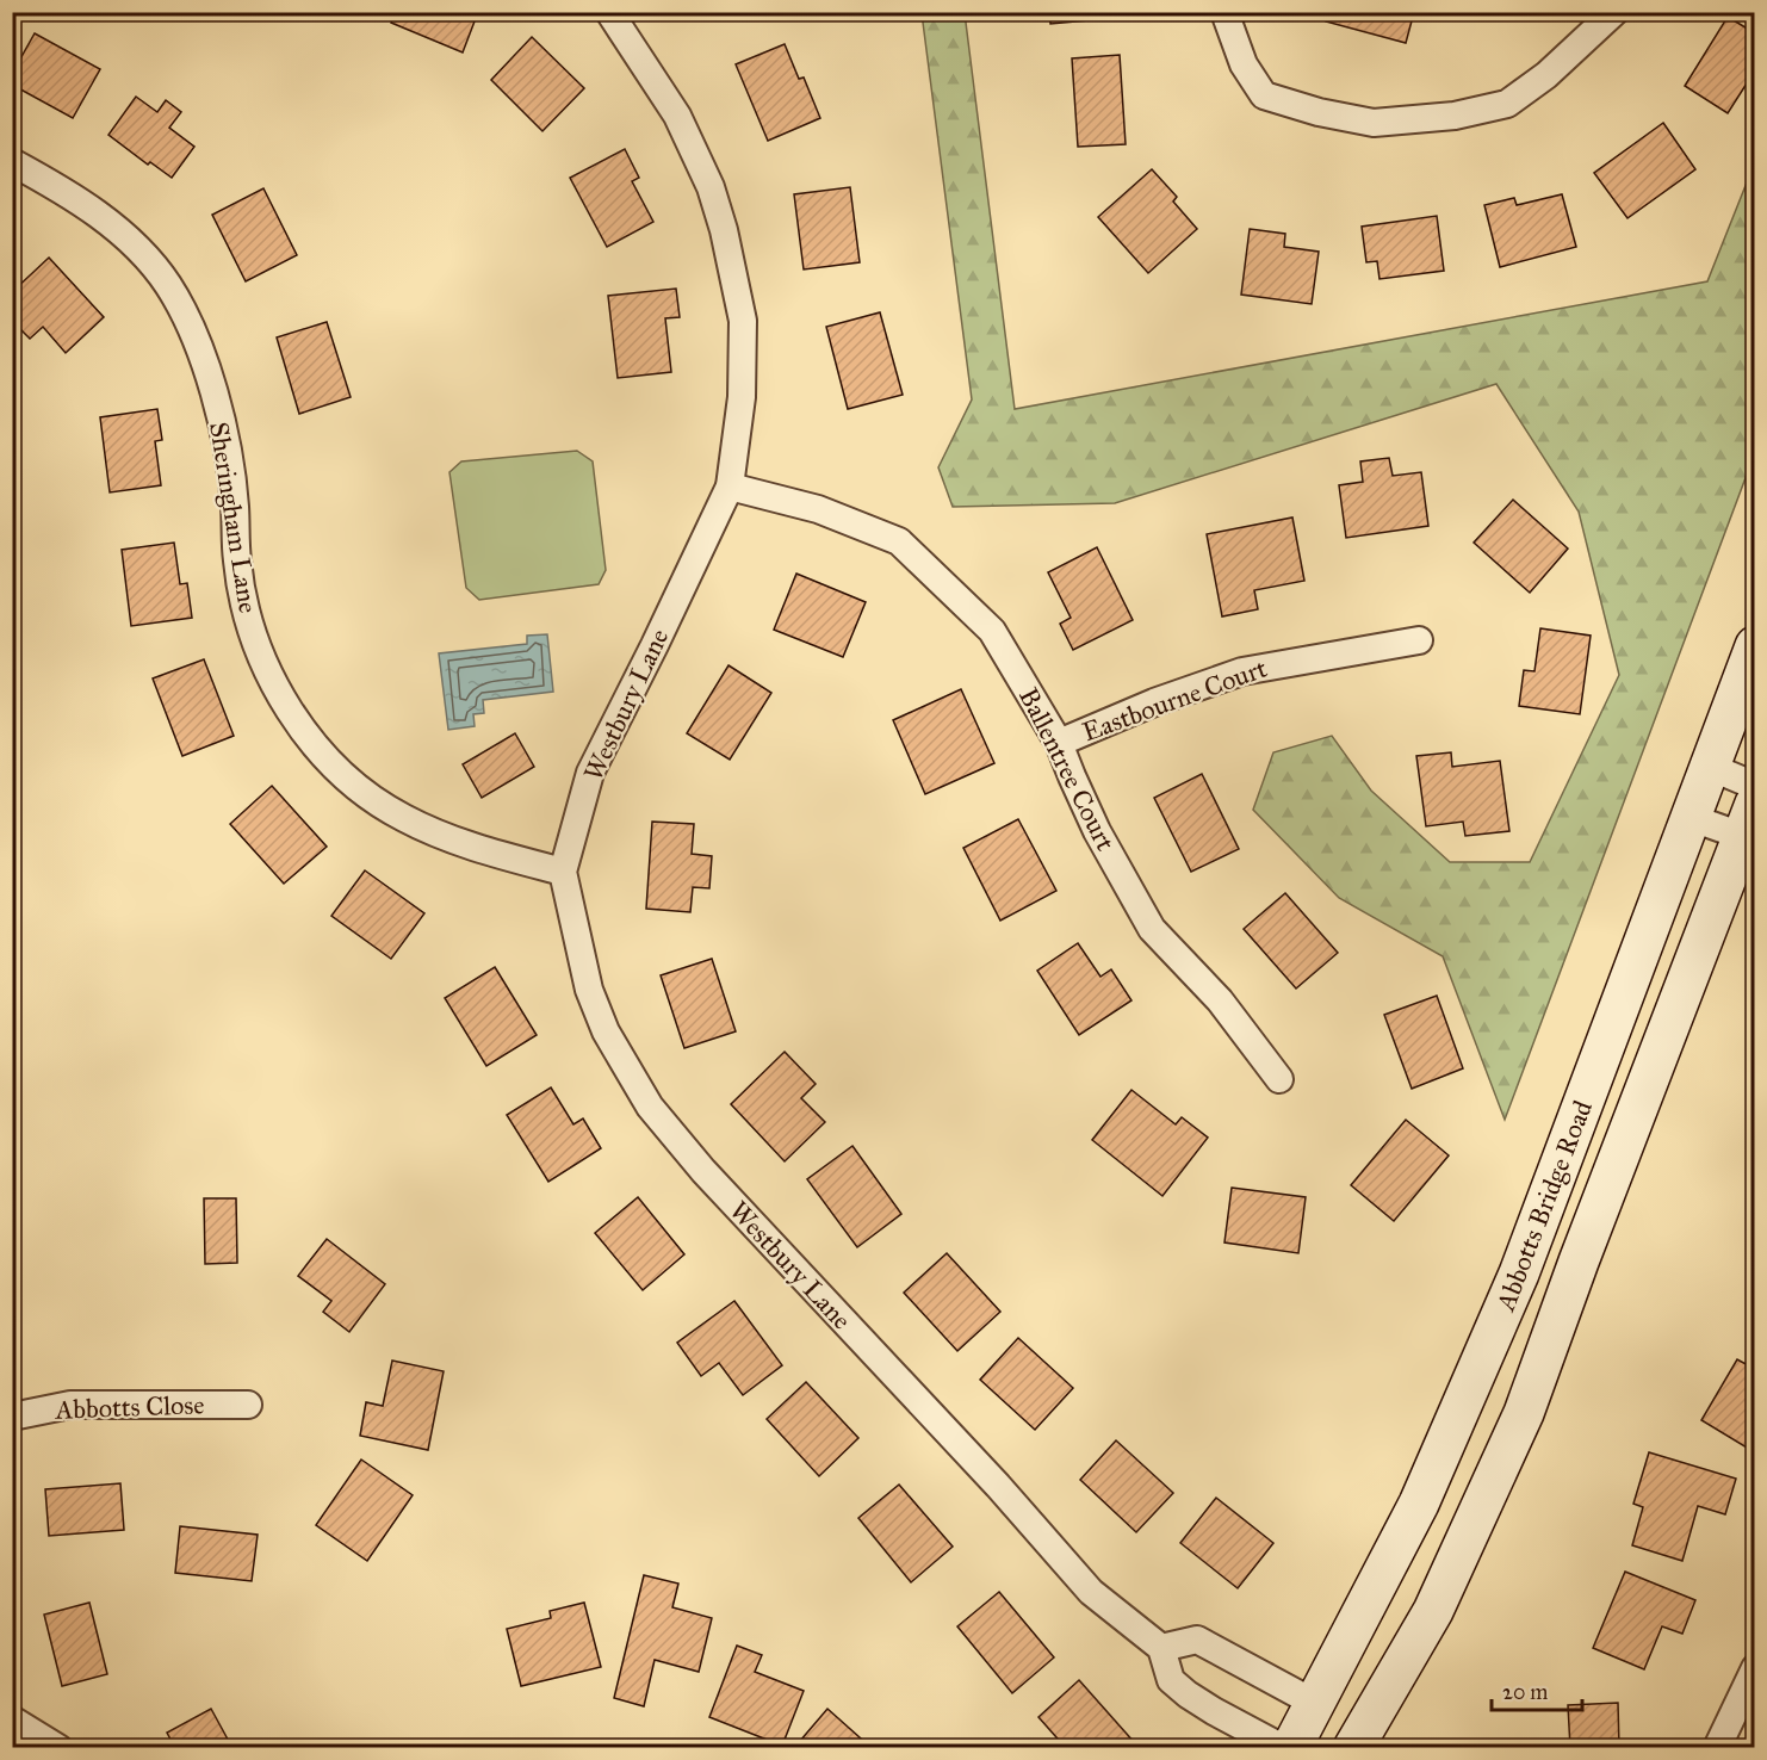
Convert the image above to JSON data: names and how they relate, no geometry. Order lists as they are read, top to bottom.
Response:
{
  "streets": {
    "main road": ["Abbotts Bridge Road"],
    "street": [
      "Sheringham Lane",
      "Eastbourne Court",
      "Westbury Lane",
      "Ballentree Court",
      "Abbotts Close"
    ]
  },
  "crossings": [
    ["Sheringham Lane", "Westbury Lane"],
    ["Eastbourne Court", "Ballentree Court"],
    ["Westbury Lane", "Ballentree Court"]
  ],
  "scale_bar": "20 m"
}
